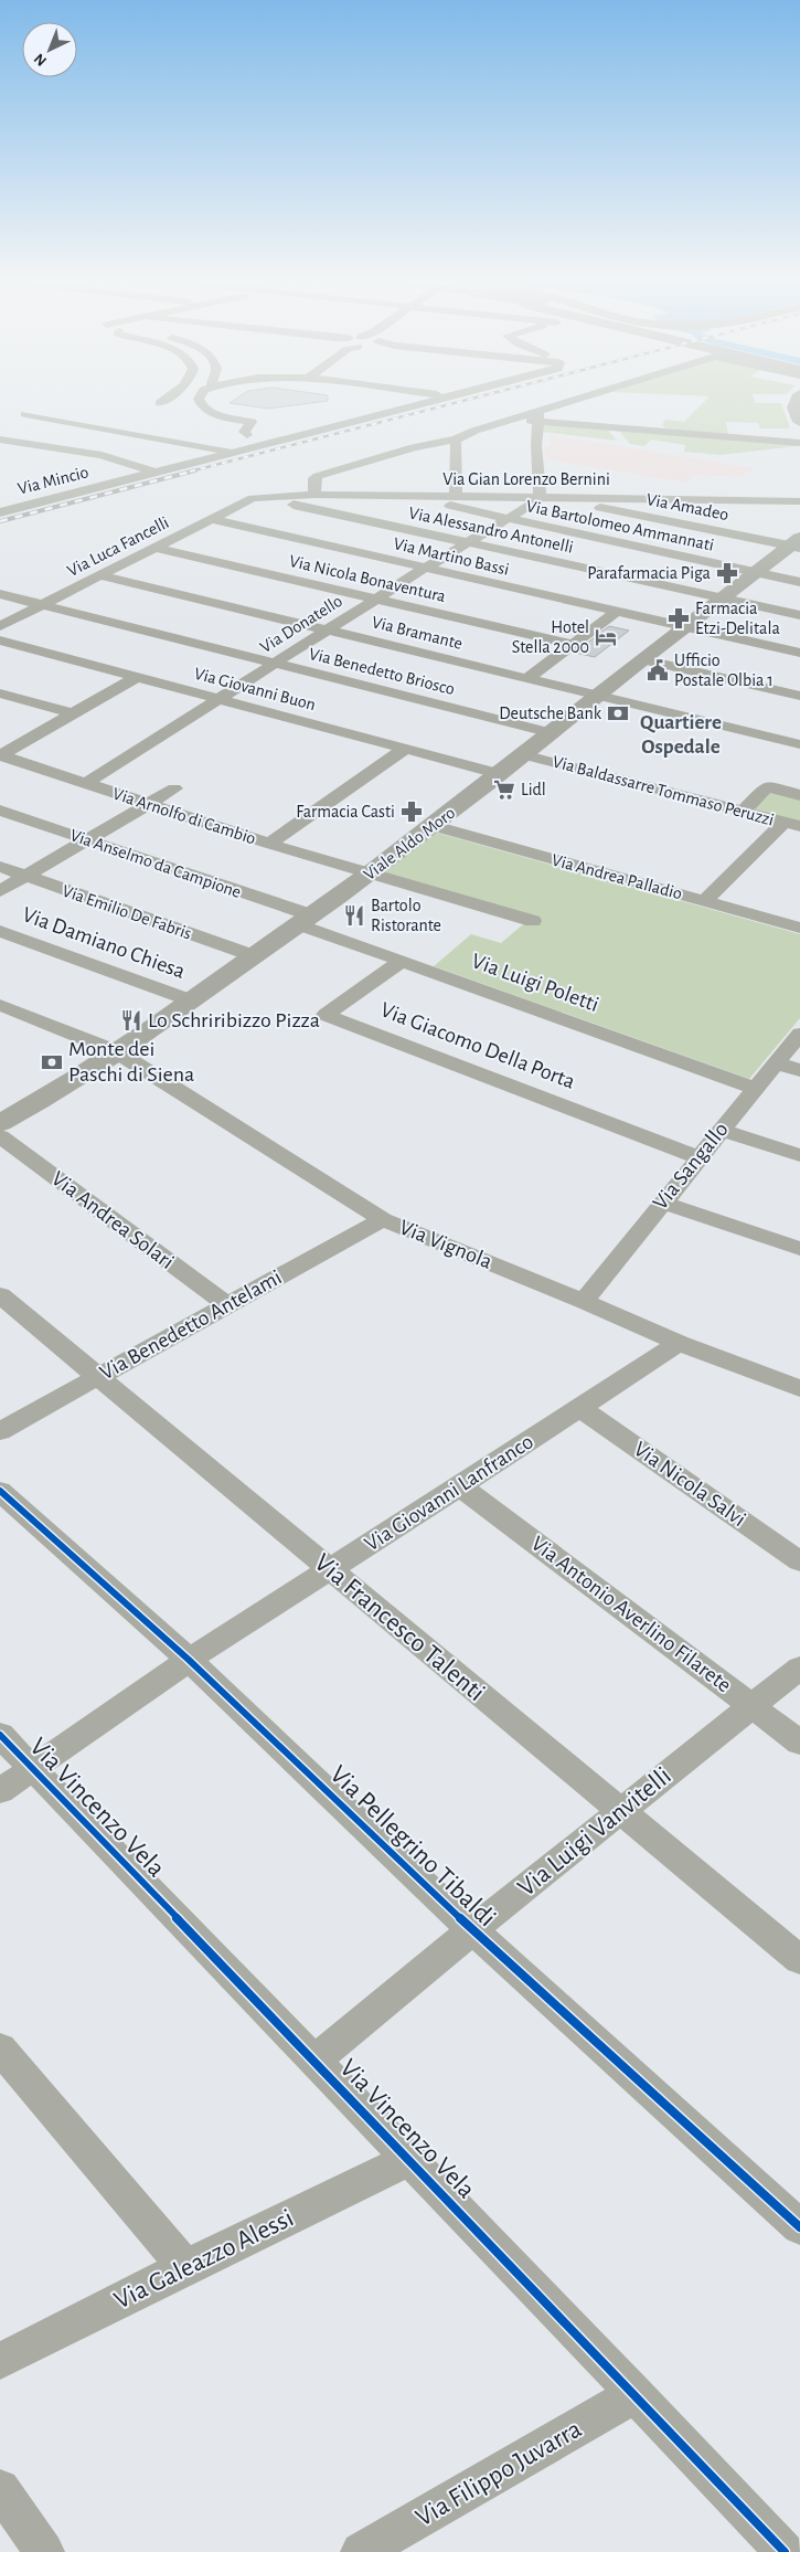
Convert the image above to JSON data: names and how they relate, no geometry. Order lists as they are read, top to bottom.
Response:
{
  "streets": {
    "main road": ["Viale Aldo Moro"],
    "street": [
      "Via Gian Lorenzo Bernini",
      "Via Mincio",
      "Via Amadeo",
      "Via Bartolomeo Ammannati",
      "Via Alessandro Antonelli",
      "Via Luca Fancelli",
      "Via Martino Bassi",
      "Via Nicola Bonaventura",
      "Via Donatello",
      "Via Bramante",
      "Via Benedetto Briosco",
      "Via Giovanni Buon",
      "Via Baldassarre Tommaso Peruzzi",
      "Via Arnolfo di Cambio",
      "Via Anselmo da Campione",
      "Via Andrea Palladio",
      "Via Emilio De Fabris",
      "Via Damiano Chiesa",
      "Via Luigi Poletti",
      "Via Giacomo Della Porta",
      "Via Sangallo",
      "Via Andrea Solari",
      "Via Vignola",
      "Via Benedetto Antelami",
      "Via Nicola Salvi",
      "Via Giovanni Lanfranco",
      "Via Antonio Averlino Filarete",
      "Via Francesco Talenti",
      "Via Vincenzo Vela",
      "Via Luigi Vanvitelli",
      "Via Pellegrino Tibaldi",
      "Via Galeazzo Alessi",
      "Via Filippo Juvarra"
    ]
  },
  "crossings": [
    ["Via Gian Lorenzo Bernini", "Via Amadeo"],
    ["Via Gian Lorenzo Bernini", "Via Bartolomeo Ammannati"],
    ["Via Gian Lorenzo Bernini", "Via Alessandro Antonelli"],
    ["Via Gian Lorenzo Bernini", "Via Luca Fancelli"],
    ["Via Gian Lorenzo Bernini", "Via Donatello"],
    ["Via Amadeo", "Via Donatello"],
    ["Via Amadeo", "Viale Aldo Moro"],
    ["Via Bartolomeo Ammannati", "Via Donatello"],
    ["Via Bartolomeo Ammannati", "Viale Aldo Moro"],
    ["Via Alessandro Antonelli", "Via Luca Fancelli"],
    ["Via Alessandro Antonelli", "Via Donatello"],
    ["Via Alessandro Antonelli", "Viale Aldo Moro"],
    ["Via Luca Fancelli", "Via Martino Bassi"],
    ["Via Luca Fancelli", "Via Nicola Bonaventura"],
    ["Via Luca Fancelli", "Via Bramante"],
    ["Via Luca Fancelli", "Via Benedetto Briosco"],
    ["Via Martino Bassi", "Via Donatello"],
    ["Via Martino Bassi", "Viale Aldo Moro"],
    ["Via Nicola Bonaventura", "Via Donatello"],
    ["Via Donatello", "Via Bramante"],
    ["Via Donatello", "Via Benedetto Briosco"],
    ["Via Donatello", "Via Giovanni Buon"],
    ["Via Donatello", "Via Arnolfo di Cambio"],
    ["Via Bramante", "Viale Aldo Moro"],
    ["Via Benedetto Briosco", "Viale Aldo Moro"],
    ["Via Giovanni Buon", "Viale Aldo Moro"],
    ["Via Baldassarre Tommaso Peruzzi", "Viale Aldo Moro"],
    ["Via Arnolfo di Cambio", "Viale Aldo Moro"],
    ["Viale Aldo Moro", "Via Anselmo da Campione"],
    ["Viale Aldo Moro", "Via Andrea Palladio"],
    ["Viale Aldo Moro", "Via Emilio De Fabris"],
    ["Viale Aldo Moro", "Via Damiano Chiesa"],
    ["Viale Aldo Moro", "Via Luigi Poletti"],
    ["Viale Aldo Moro", "Via Vignola"],
    ["Via Anselmo da Campione", "Via Luigi Poletti"],
    ["Via Luigi Poletti", "Via Giacomo Della Porta"],
    ["Via Luigi Poletti", "Via Sangallo"],
    ["Via Giacomo Della Porta", "Via Sangallo"],
    ["Via Sangallo", "Via Vignola"],
    ["Via Andrea Solari", "Via Benedetto Antelami"],
    ["Via Vignola", "Via Benedetto Antelami"],
    ["Via Vignola", "Via Giovanni Lanfranco"],
    ["Via Benedetto Antelami", "Via Francesco Talenti"],
    ["Via Nicola Salvi", "Via Giovanni Lanfranco"],
    ["Via Giovanni Lanfranco", "Via Antonio Averlino Filarete"],
    ["Via Giovanni Lanfranco", "Via Francesco Talenti"],
    ["Via Giovanni Lanfranco", "Via Vincenzo Vela"],
    ["Via Giovanni Lanfranco", "Via Pellegrino Tibaldi"],
    ["Via Antonio Averlino Filarete", "Via Luigi Vanvitelli"],
    ["Via Francesco Talenti", "Via Luigi Vanvitelli"],
    ["Via Vincenzo Vela", "Via Luigi Vanvitelli"],
    ["Via Vincenzo Vela", "Via Galeazzo Alessi"],
    ["Via Vincenzo Vela", "Via Filippo Juvarra"],
    ["Via Luigi Vanvitelli", "Via Pellegrino Tibaldi"]
  ],
  "districts": ["Quartiere Ospedale"],
  "places": {
    "pharmacy": ["Parafarmacia Piga", "Farmacia Etzi-Delitala", "Farmacia Casti"],
    "hotel": ["Hotel Stella 2000"],
    "public building": ["Ufficio Postale Olbia 1"],
    "bank": ["Deutsche Bank", "Monte dei Paschi di Siena"],
    "supermarket": ["Lidl"],
    "restaurant": ["Bartolo Ristorante", "Lo Schriribizzo Pizza"]
  },
  "north": "bottom left"
}
